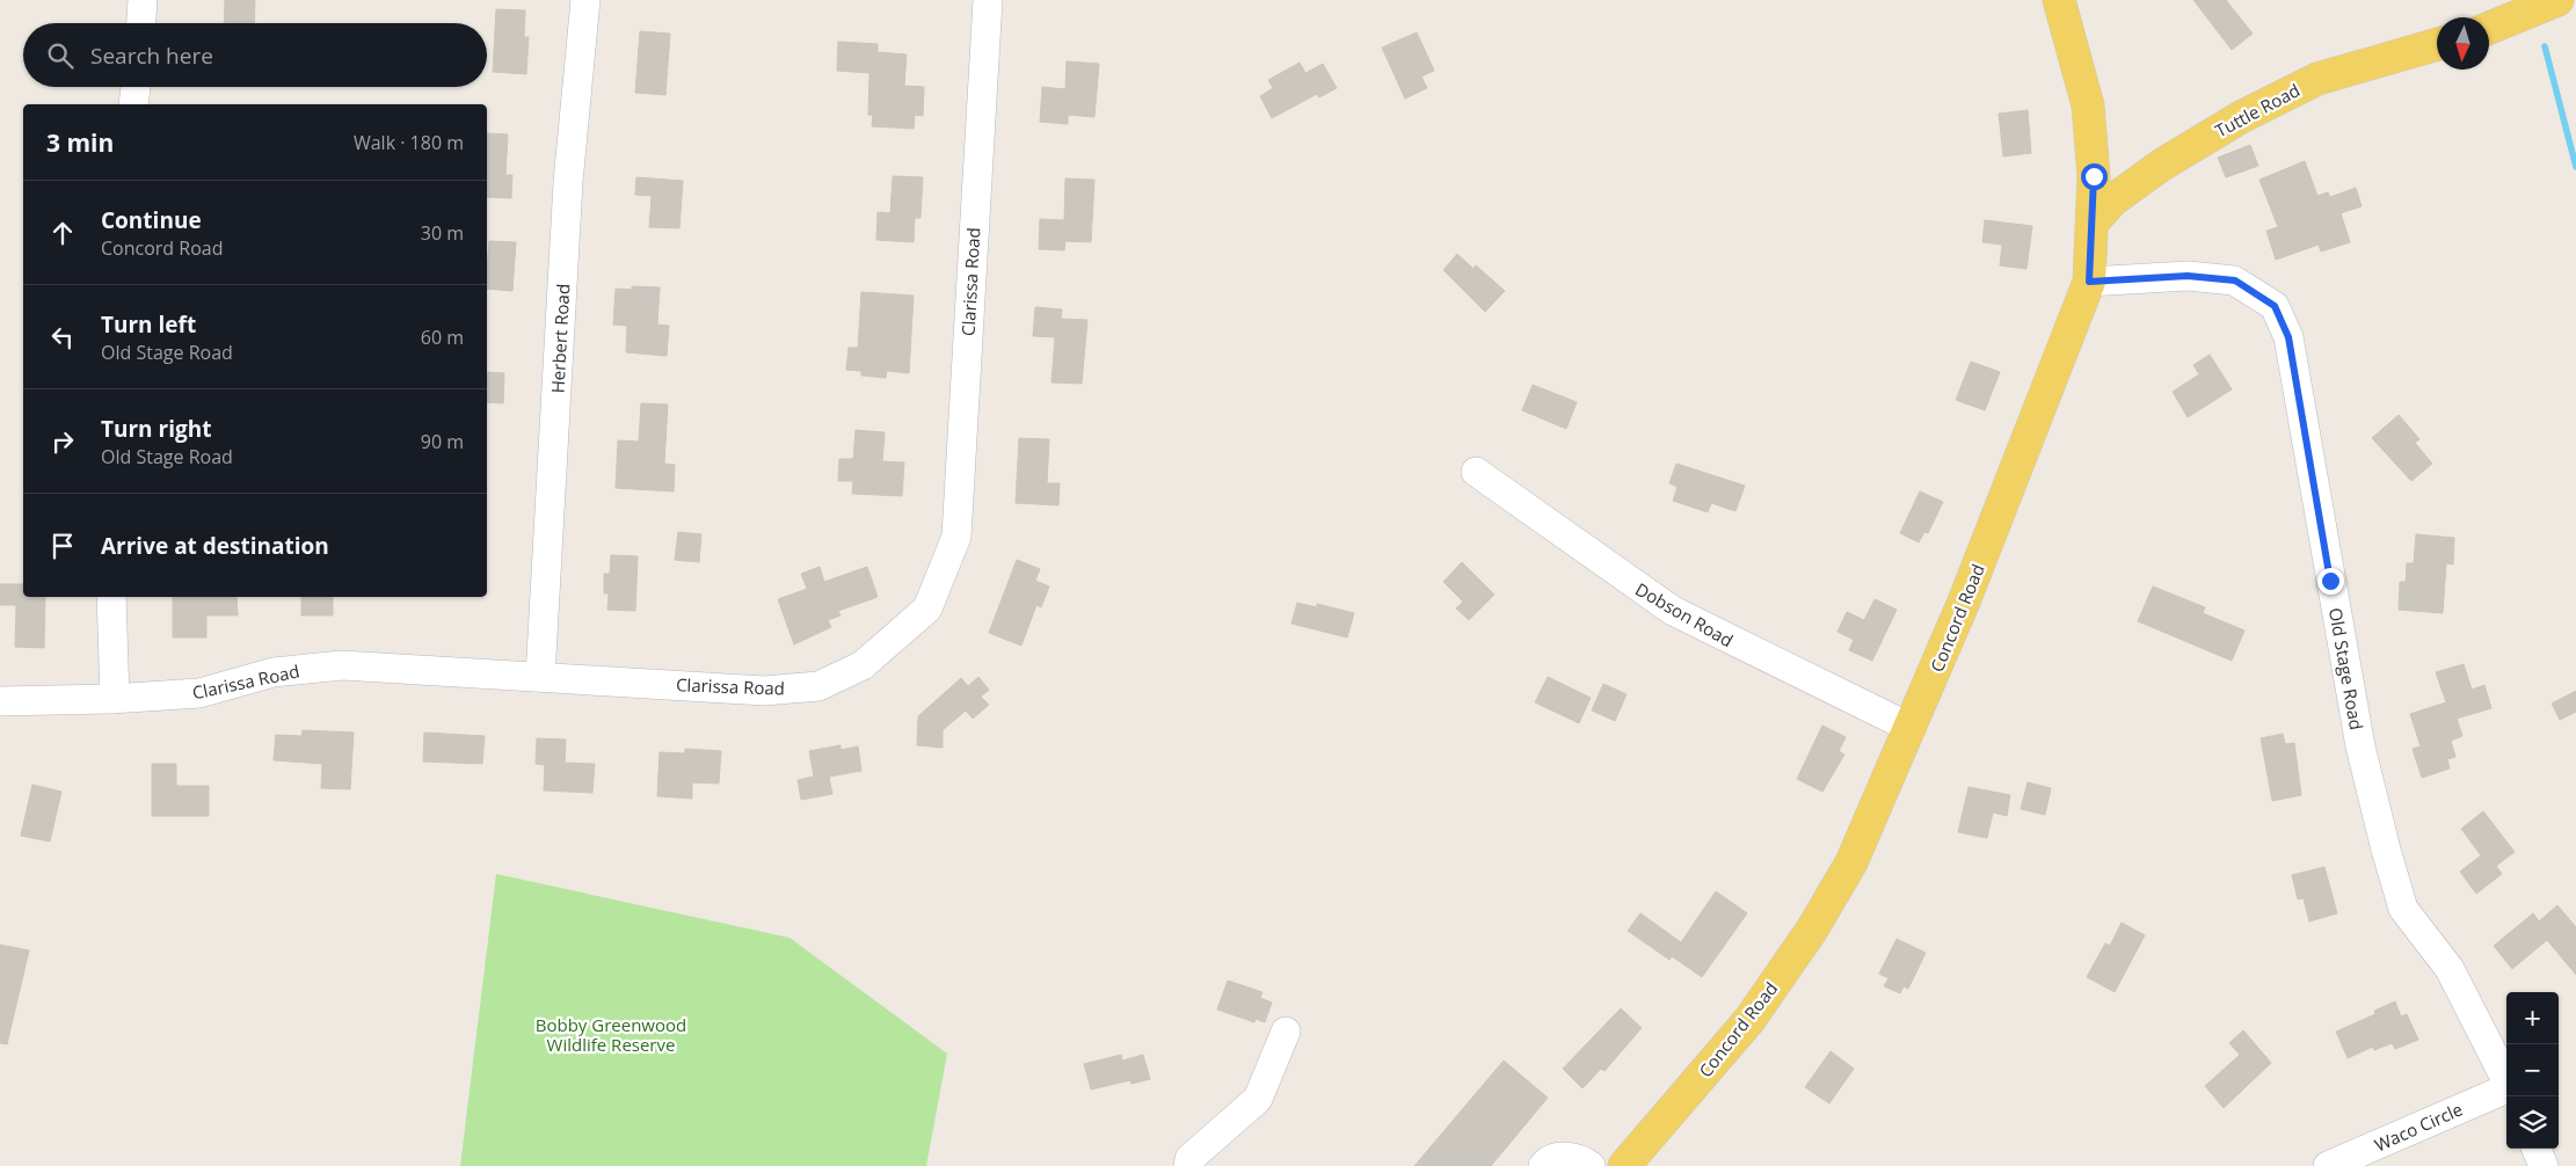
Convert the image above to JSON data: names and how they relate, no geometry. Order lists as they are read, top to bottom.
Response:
{
  "streets": {
    "main road": ["Tuttle Road", "Concord Road"],
    "street": [
      "Clarissa Road",
      "Herbert Road",
      "Dobson Road",
      "Old Stage Road",
      "Waco Circle"
    ]
  },
  "crossings": [
    ["Tuttle Road", "Concord Road"],
    ["Clarissa Road", "Herbert Road"],
    ["Dobson Road", "Concord Road"],
    ["Concord Road", "Old Stage Road"]
  ],
  "parks": ["Bobby Greenwood Wildlife Reserve"],
  "north": "bottom",
  "page": {
    "search": "Search here",
    "heading": ["3 min", "Walk · 180 m"],
    "list": [
      ["Continue", "Concord Road", "30 m"],
      ["Turn left", "Old Stage Road", "60 m"],
      ["Turn right", "Old Stage Road", "90 m"],
      "Arrive at destination"
    ],
    "map_buttons": ["+", "−"]
  }
}
